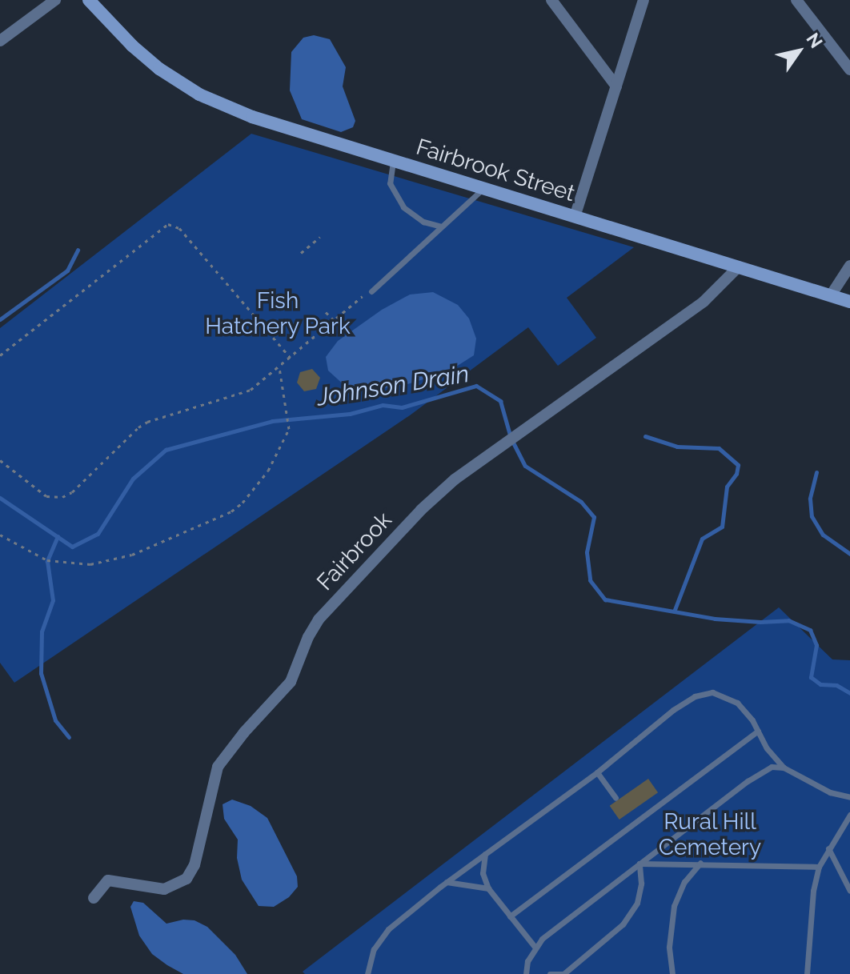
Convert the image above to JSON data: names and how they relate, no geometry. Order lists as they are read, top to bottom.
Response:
{
  "streets": {
    "street": ["Fairbrook Street", "Fairbrook"]
  },
  "crossings": [
    ["Fairbrook Street", "Fairbrook"]
  ],
  "water": ["Johnson Drain"],
  "parks": ["Fish Hatchery Park", "Rural Hill Cemetery"],
  "north": "top right"
}
